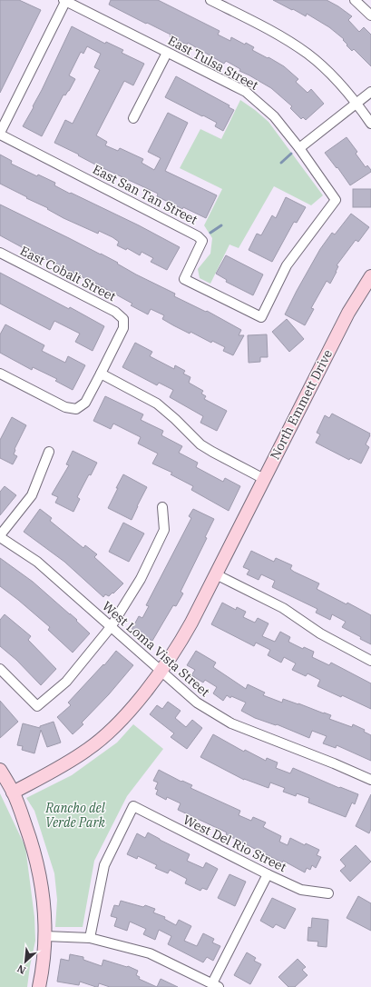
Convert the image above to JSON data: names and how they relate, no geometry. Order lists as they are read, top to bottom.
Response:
{
  "streets": {
    "street": [
      "East Tulsa Street",
      "East San Tan Street",
      "East Cobalt Street",
      "North Emmett Drive",
      "West Loma Vista Street",
      "West Del Rio Street"
    ]
  },
  "crossings": [
    ["East Tulsa Street", "East San Tan Street"],
    ["North Emmett Drive", "West Loma Vista Street"]
  ],
  "parks": ["Rancho del Verde Park"],
  "north": "bottom left"
}
